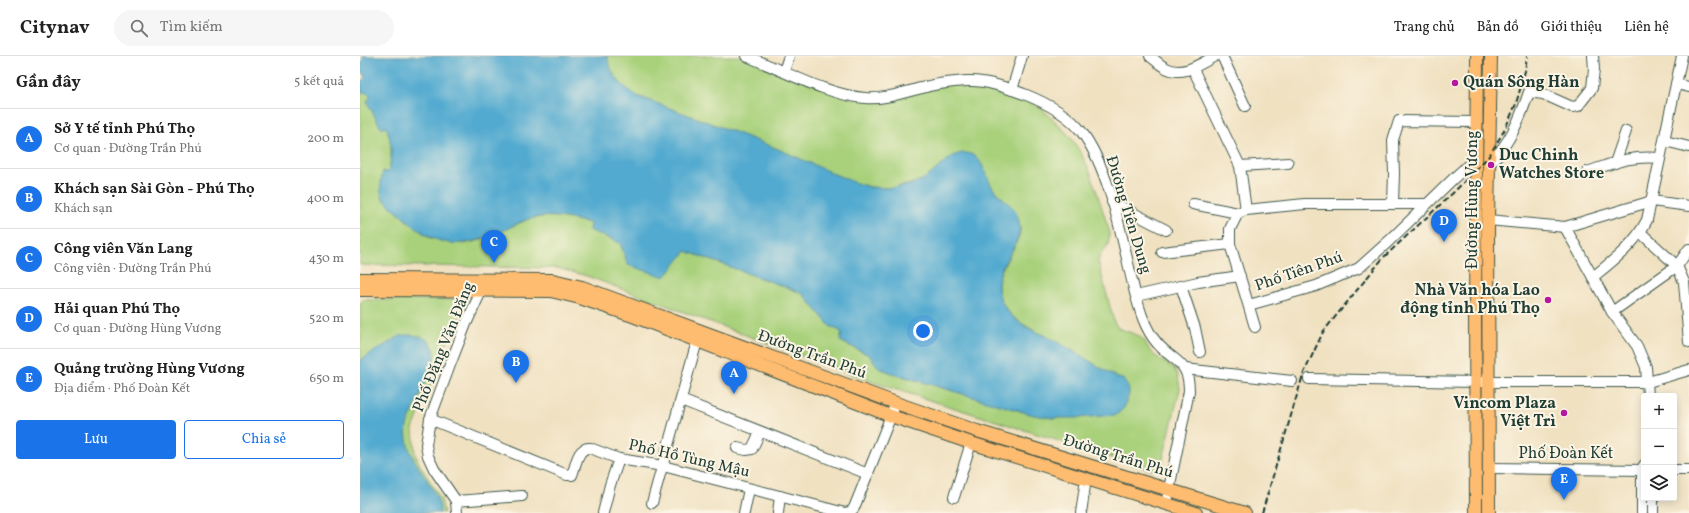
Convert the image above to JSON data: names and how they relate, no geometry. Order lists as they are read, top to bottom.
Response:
{
  "streets": {
    "main road": ["Đường Hùng Vương", "Đường Trần Phú"],
    "street": [
      "Đường Tiên Dung",
      "Phố Tiên Phú",
      "Phố Đặng Văn Đăng",
      "Phố Đoàn Kết",
      "Phố Hồ Tùng Mậu"
    ]
  },
  "crossings": [
    ["Đường Hùng Vương", "Phố Tiên Phú"],
    ["Đường Hùng Vương", "Phố Đoàn Kết"],
    ["Phố Đặng Văn Đăng", "Đường Trần Phú"],
    ["Phố Đặng Văn Đăng", "Phố Hồ Tùng Mậu"],
    ["Đường Trần Phú", "Phố Hồ Tùng Mậu"]
  ],
  "places": [
    "Quán Sông Hàn",
    "Duc Chinh Watches Store",
    "Nhà Văn hóa Lao động tỉnh Phú Thọ",
    "Vincom Plaza Việt Trì"
  ],
  "page": {
    "header": "Citynav",
    "search": "Tìm kiếm",
    "nav": [
      "Trang chủ",
      "Bản đồ",
      "Giới thiệu",
      "Liên hệ"
    ],
    "heading": ["Gần đây", "5 kết quả"],
    "list": [
      {
        "mark": "A",
        "name": "Sở Y tế tỉnh Phú Thọ",
        "note": "Cơ quan · Đường Trần Phú",
        "value": "200 m"
      },
      {
        "mark": "B",
        "name": "Khách sạn Sài Gòn - Phú Thọ",
        "note": "Khách sạn",
        "value": "400 m"
      },
      {
        "mark": "C",
        "name": "Công viên Văn Lang",
        "note": "Công viên · Đường Trần Phú",
        "value": "430 m"
      },
      {
        "mark": "D",
        "name": "Hải quan Phú Thọ",
        "note": "Cơ quan · Đường Hùng Vương",
        "value": "520 m"
      },
      {
        "mark": "E",
        "name": "Quảng trường Hùng Vương",
        "note": "Địa điểm · Phố Đoàn Kết",
        "value": "650 m"
      }
    ],
    "pins": [
      "D",
      "C",
      "B",
      "A",
      "E"
    ],
    "map_buttons": ["+", "−"],
    "buttons": ["Lưu", "Chia sẻ"]
  }
}
